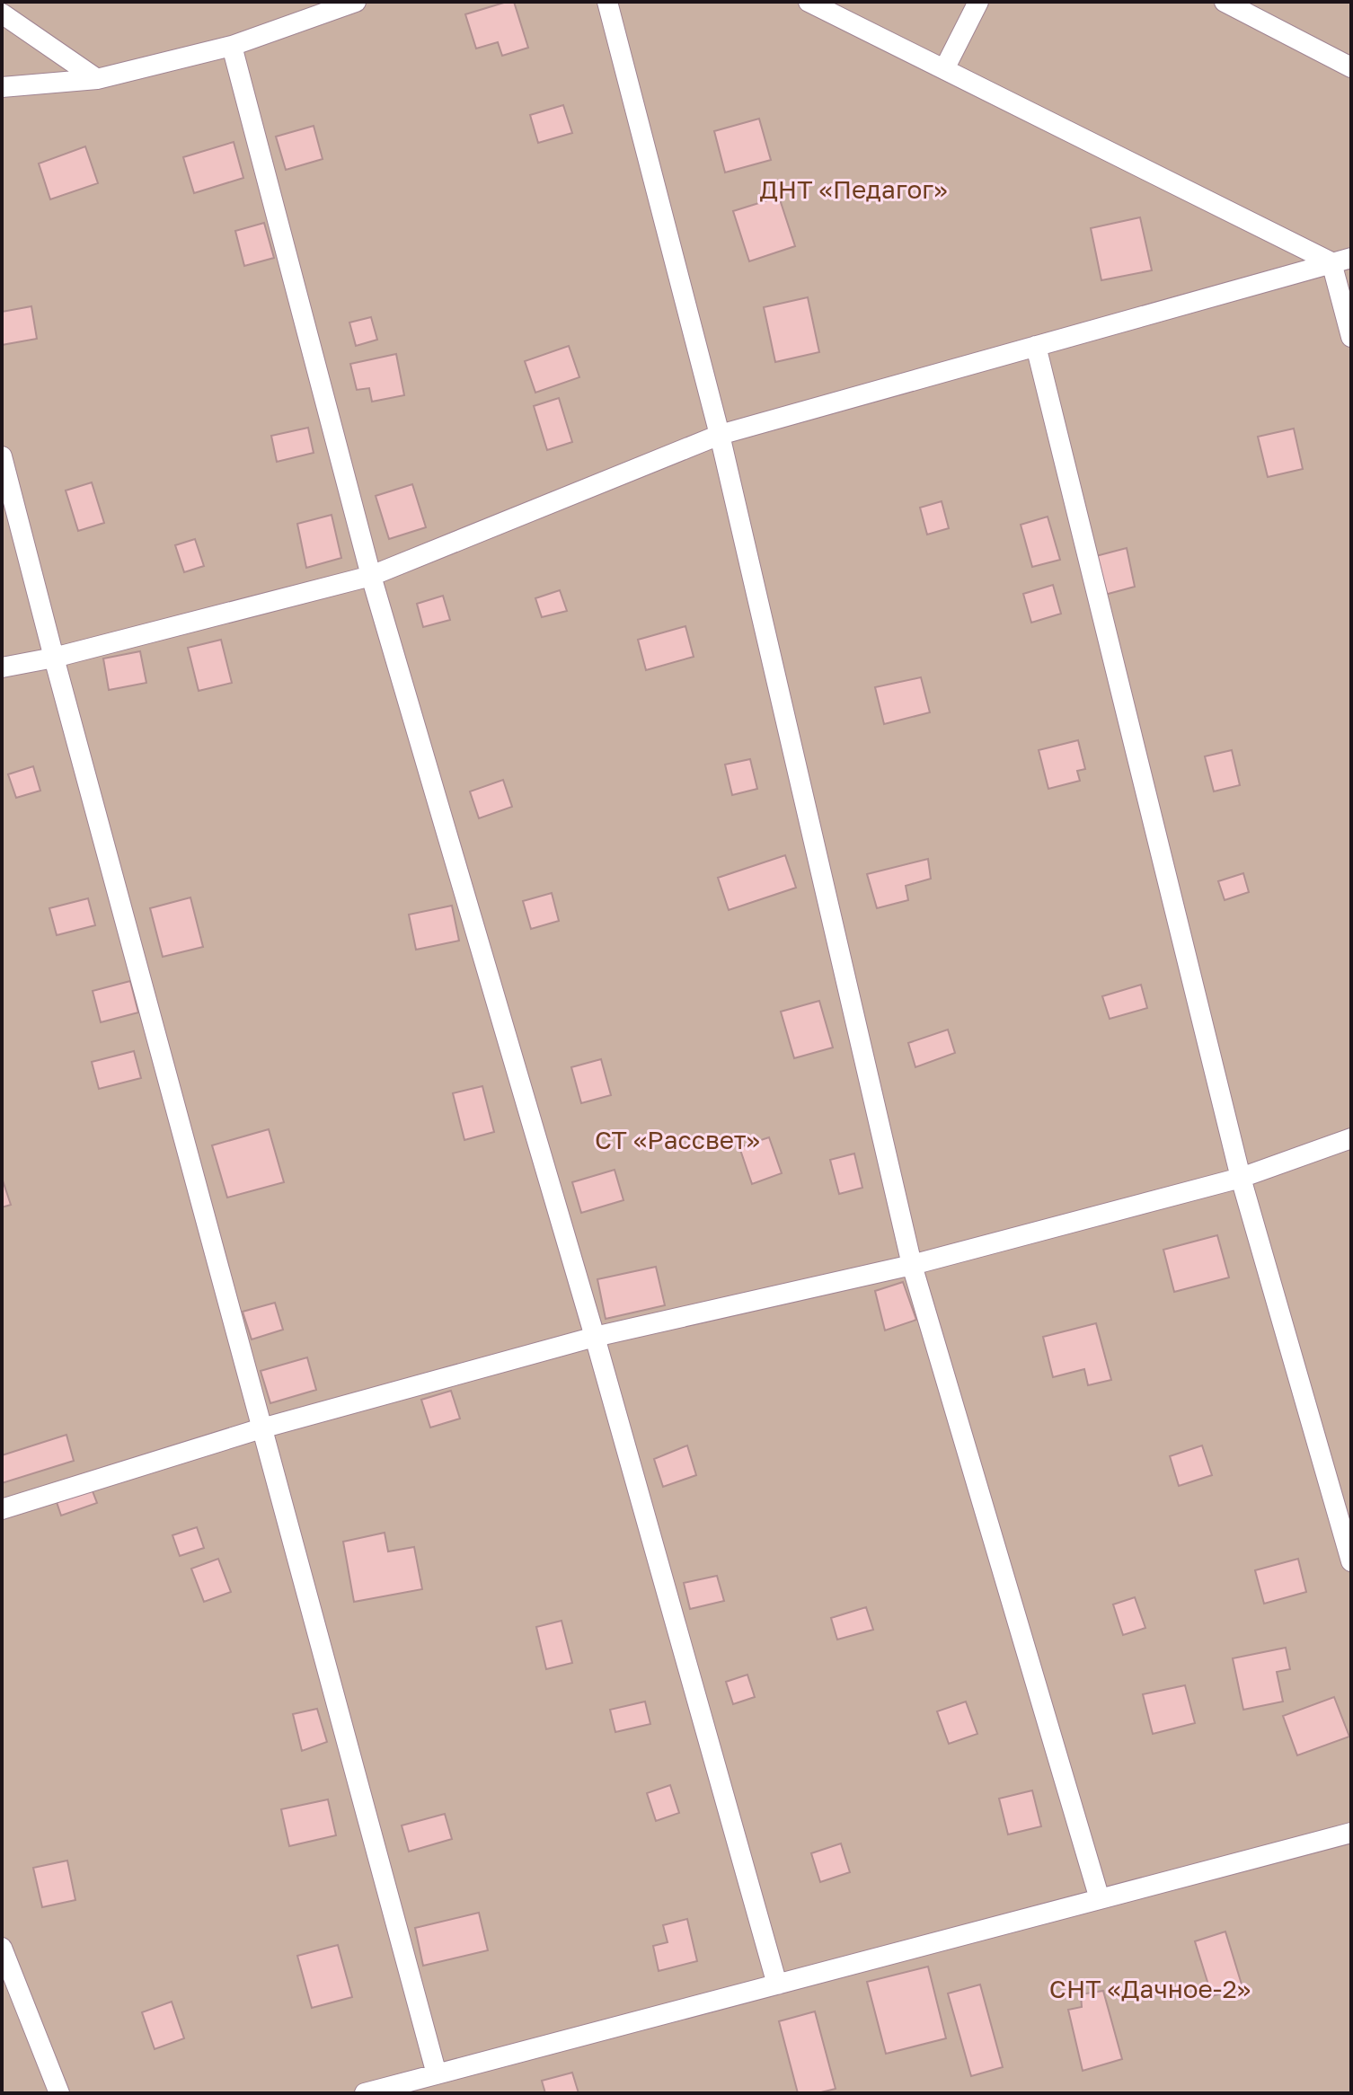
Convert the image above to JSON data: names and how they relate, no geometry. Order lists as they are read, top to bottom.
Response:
{
  "parks": ["ДНТ «Педагог»", "СТ «Рассвет»", "СНТ «Дачное-2»"]
}
